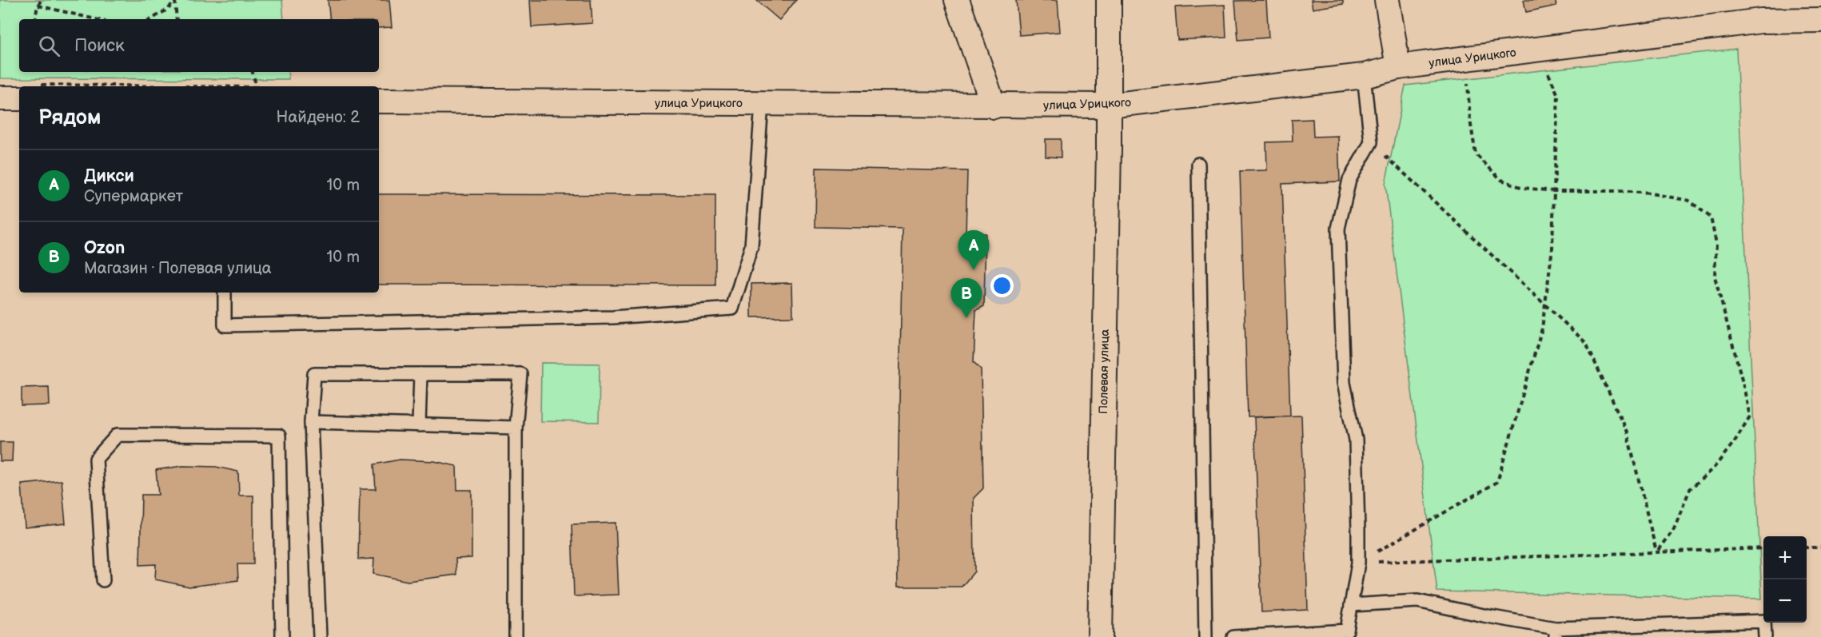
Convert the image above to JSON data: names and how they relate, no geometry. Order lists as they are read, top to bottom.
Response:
{
  "streets": {
    "street": ["улица Урицкого", "Полевая улица"]
  },
  "crossings": [
    ["улица Урицкого", "Полевая улица"]
  ],
  "page": {
    "search": "Поиск",
    "heading": ["Рядом", "Найдено: 2"],
    "list": [
      {
        "mark": "A",
        "name": "Дикси",
        "note": "Супермаркет",
        "value": "10 m"
      },
      {
        "mark": "B",
        "name": "Ozon",
        "note": "Магазин · Полевая улица",
        "value": "10 m"
      }
    ],
    "pins": ["A", "B"],
    "map_buttons": ["+", "−"]
  }
}
